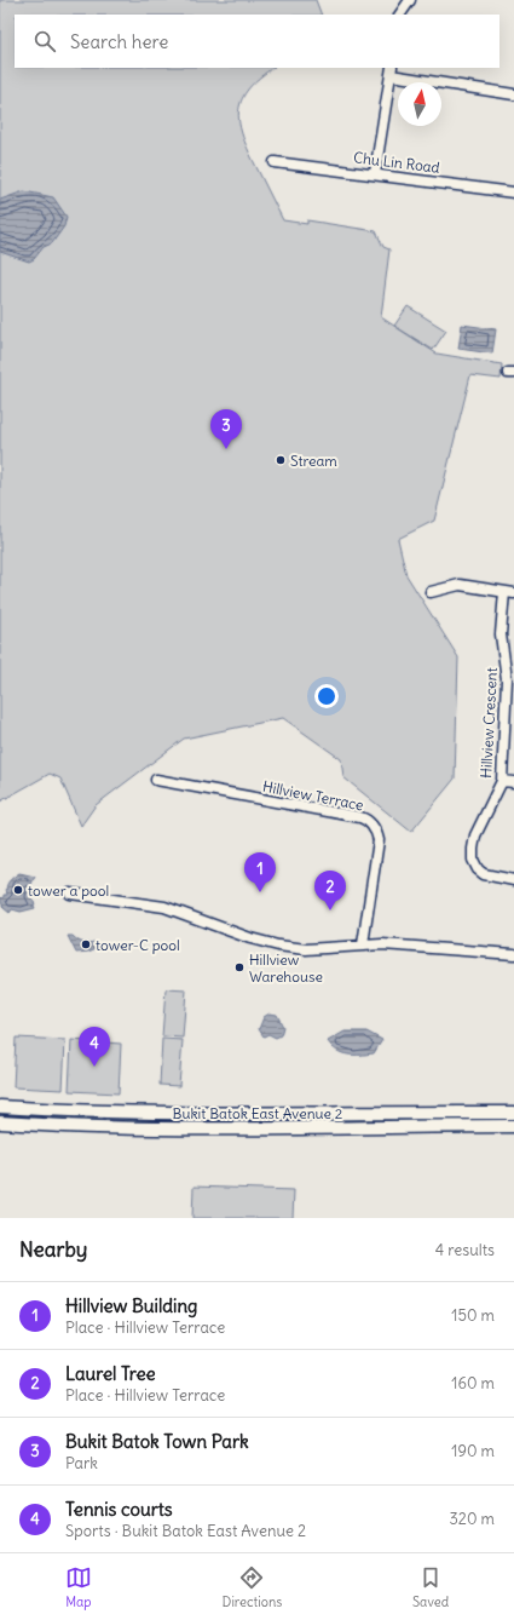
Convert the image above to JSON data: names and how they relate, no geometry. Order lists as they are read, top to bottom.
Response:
{
  "streets": {
    "street": [
      "Chu Lin Road",
      "Hillview Crescent",
      "Hillview Terrace",
      "Bukit Batok East Avenue 2"
    ]
  },
  "places": [
    "Stream",
    "tower a pool",
    "tower-C pool",
    "Hillview Warehouse"
  ],
  "north": "top",
  "page": {
    "search": "Search here",
    "pins": [
      "3",
      "1",
      "2",
      "4"
    ],
    "heading": ["Nearby", "4 results"],
    "list": [
      {
        "mark": "1",
        "name": "Hillview Building",
        "note": "Place · Hillview Terrace",
        "value": "150 m"
      },
      {
        "mark": "2",
        "name": "Laurel Tree",
        "note": "Place · Hillview Terrace",
        "value": "160 m"
      },
      {
        "mark": "3",
        "name": "Bukit Batok Town Park",
        "note": "Park",
        "value": "190 m"
      },
      {
        "mark": "4",
        "name": "Tennis courts",
        "note": "Sports · Bukit Batok East Avenue 2",
        "value": "320 m"
      }
    ],
    "nav": ["Map", "Directions", "Saved"]
  }
}
